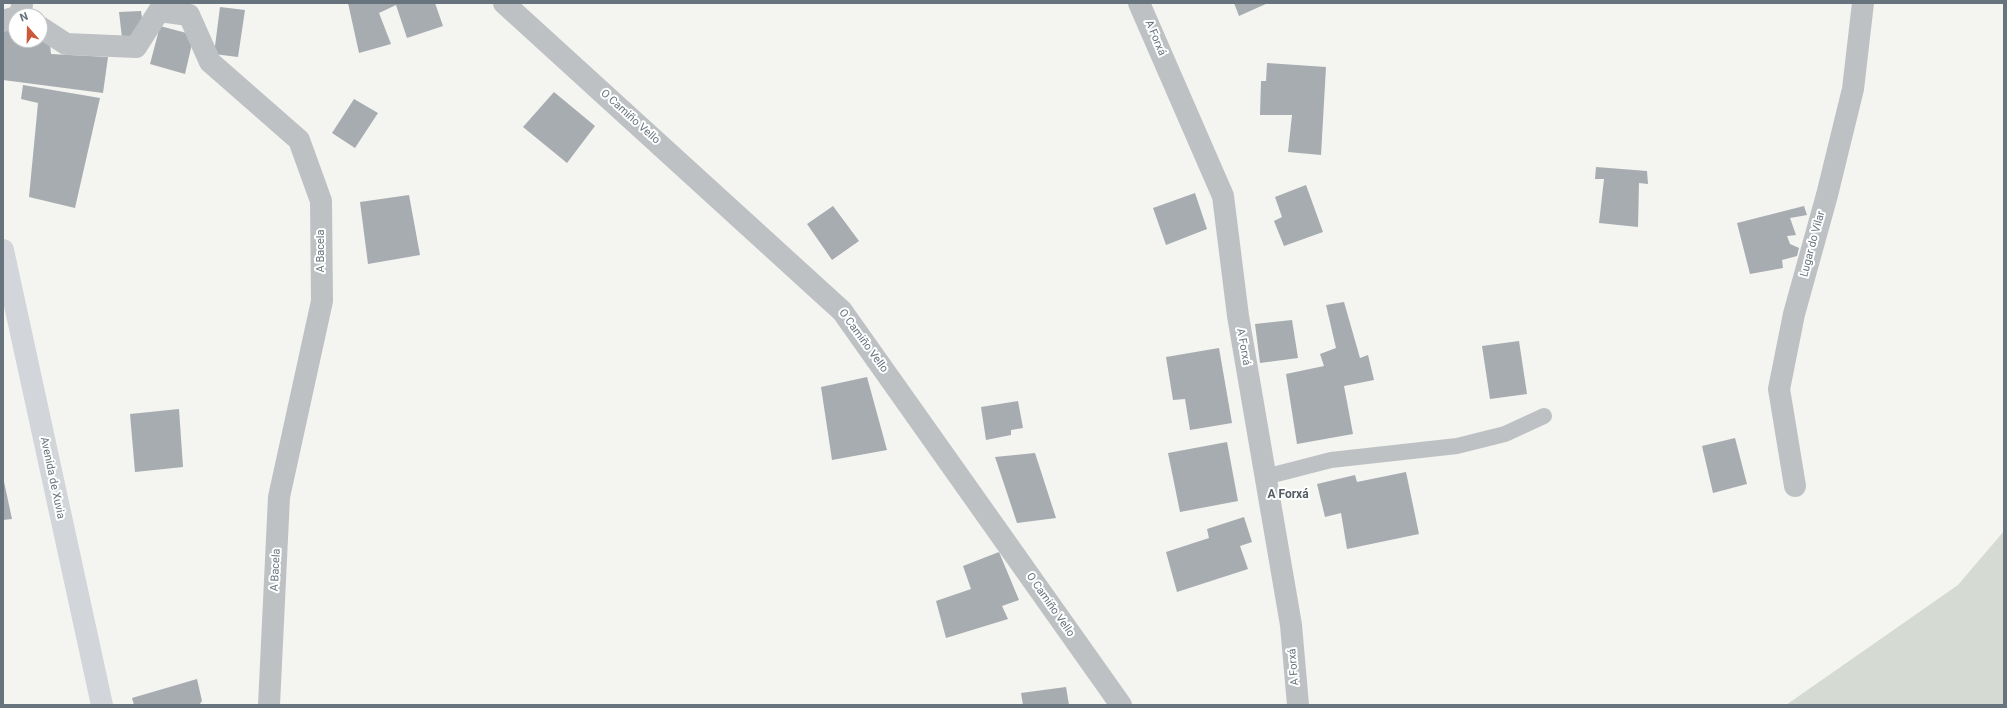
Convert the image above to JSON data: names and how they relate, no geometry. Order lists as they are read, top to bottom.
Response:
{
  "streets": {
    "main road": ["Avenida de Xuvia"],
    "street": [
      "A Forxá",
      "O Camiño Vello",
      "Lugar do Vilar",
      "A Bacela"
    ]
  },
  "districts": ["A Forxá"],
  "north": "top"
}
